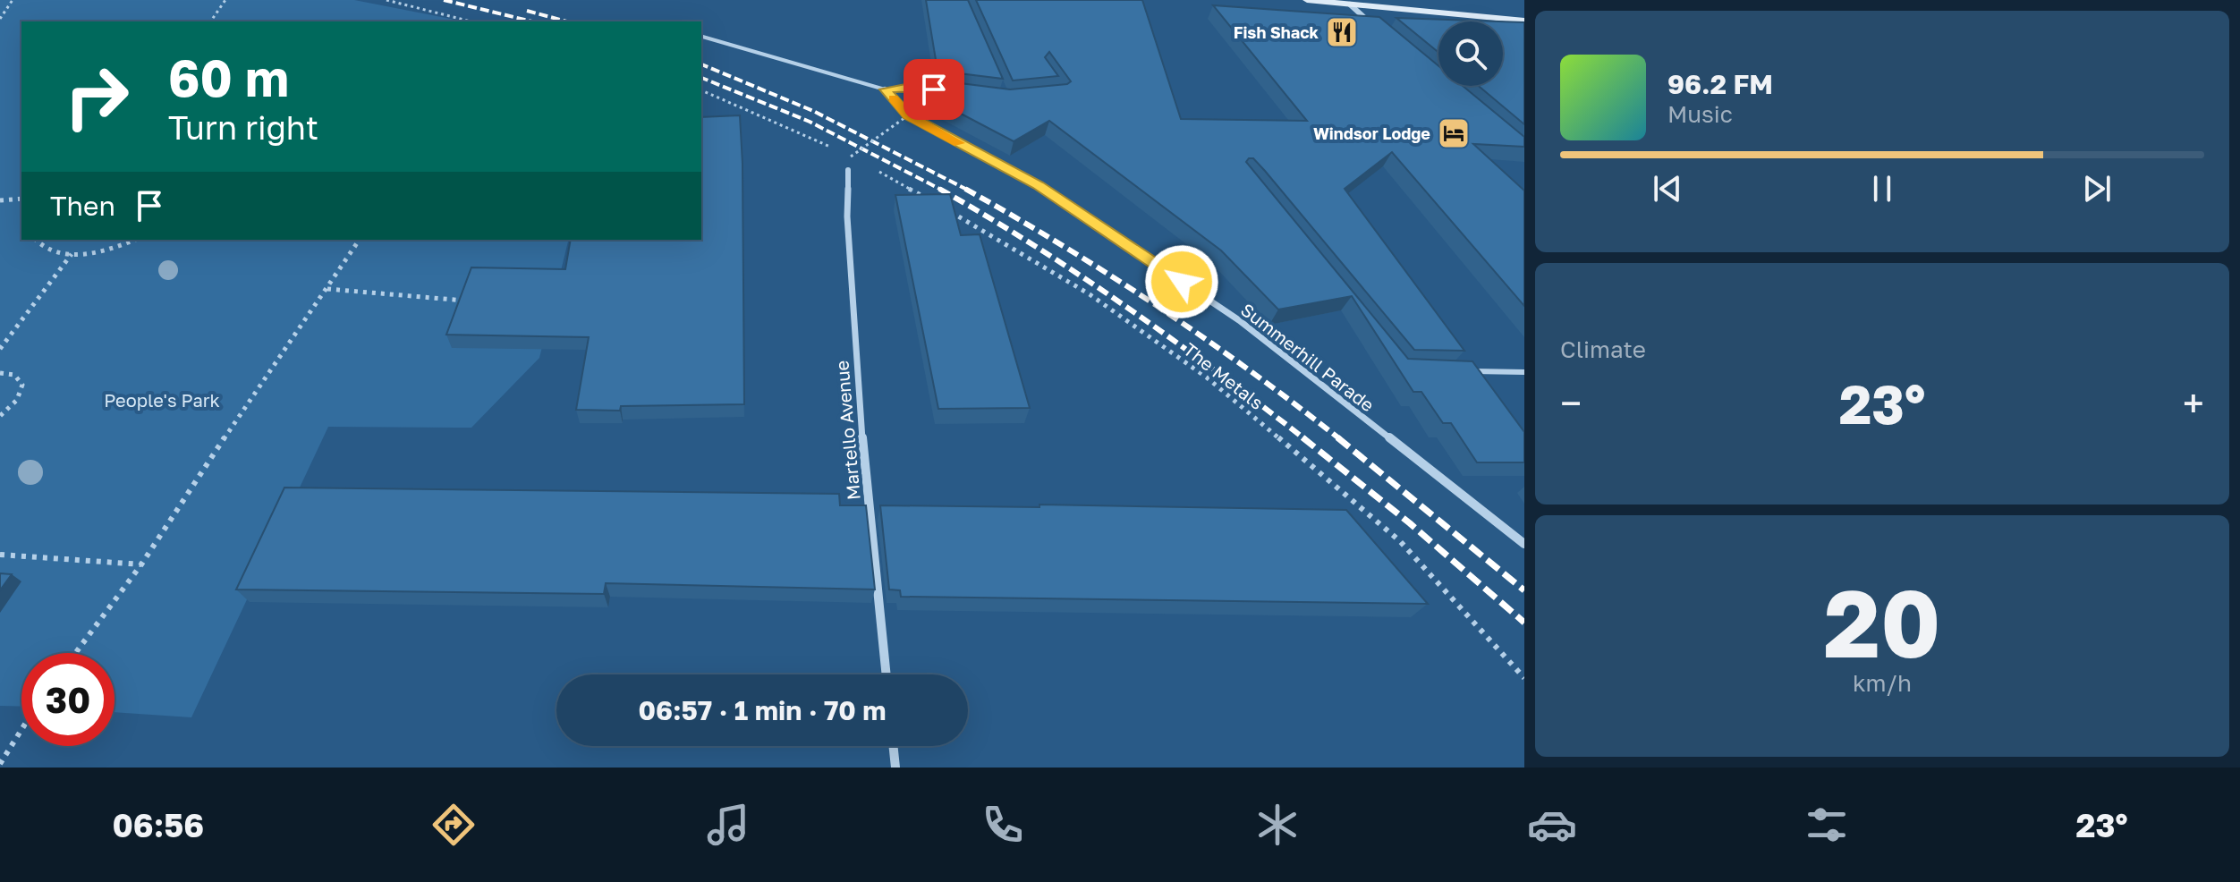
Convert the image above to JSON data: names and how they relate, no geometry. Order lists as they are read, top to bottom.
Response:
{
  "streets": {
    "street": ["Summerhill Parade", "Martello Avenue"],
    "path": ["The Metals"]
  },
  "parks": ["People's Park"],
  "places": {
    "restaurant": ["Fish Shack"],
    "hotel": ["Windsor Lodge"]
  },
  "page": {
    "turn": ["60 m", "Turn right"],
    "song": ["96.2 FM", "Music"],
    "then": "Then",
    "tile": [
      "Climate",
      ["20", "km/h"]
    ],
    "heat": ["−", "23°", "+"],
    "limit": "30",
    "trip": "06:57 · 1 min · 70 m",
    "tabs": ["06:56", "23°"]
  }
}
